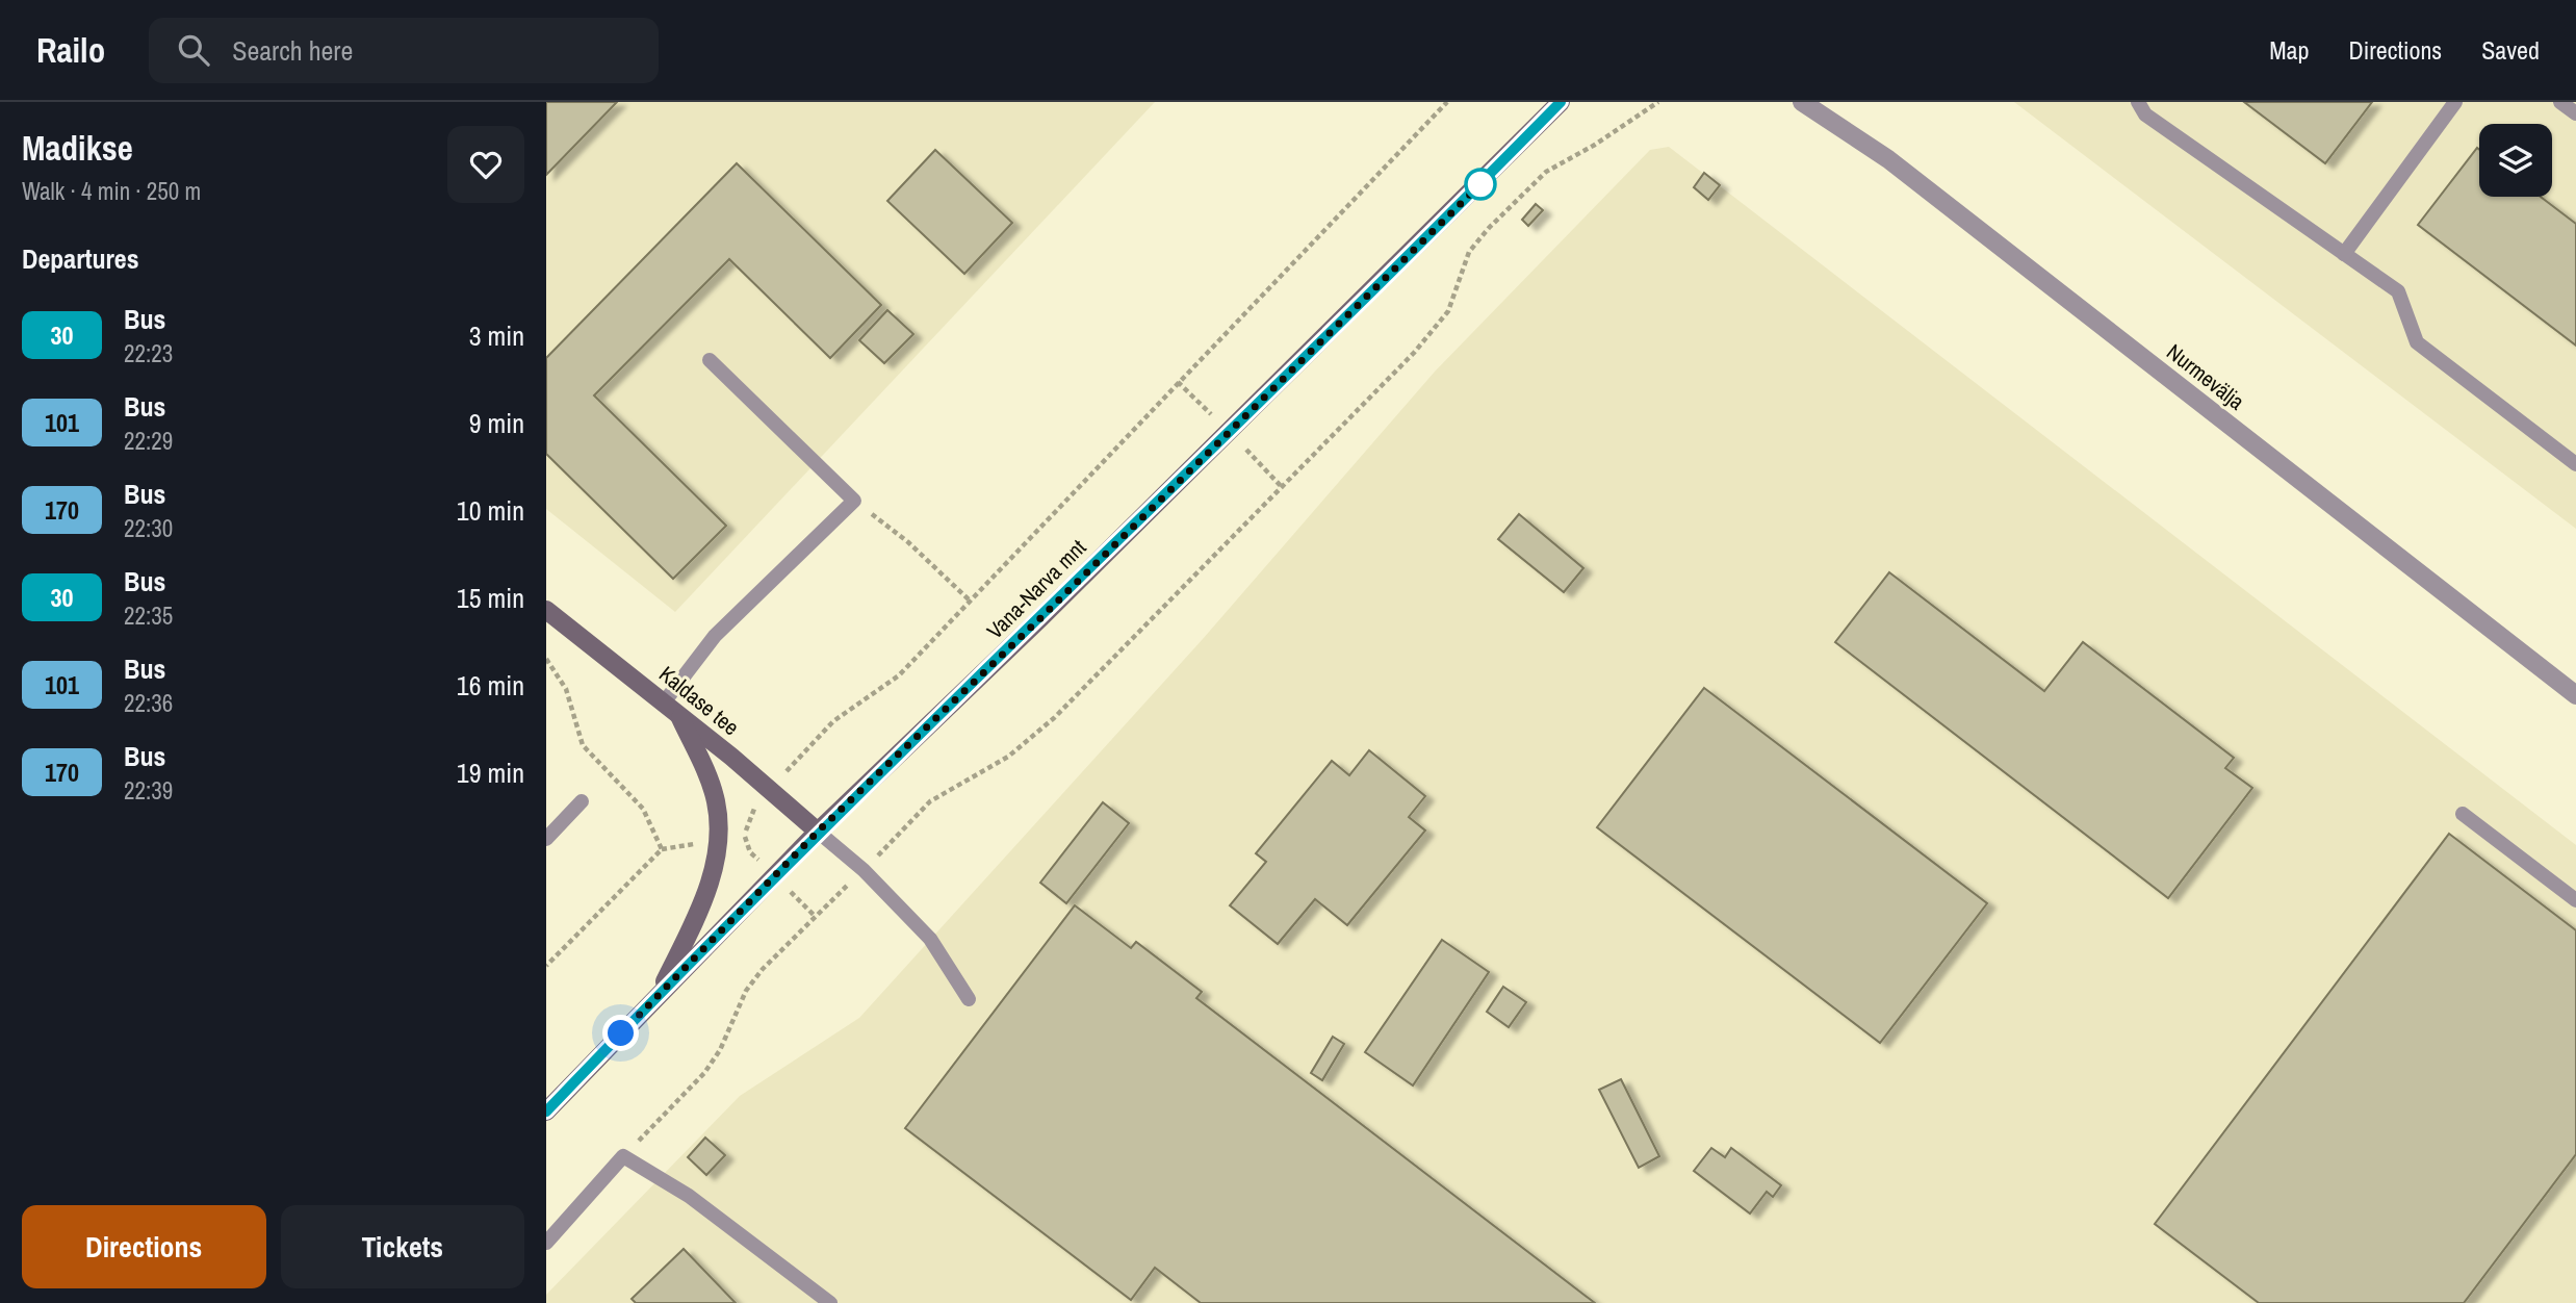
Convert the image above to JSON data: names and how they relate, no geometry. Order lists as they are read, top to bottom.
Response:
{
  "streets": {
    "main road": ["Vana-Narva mnt", "Kaldase tee"],
    "street": ["Nurmevälja"]
  },
  "crossings": [
    ["Vana-Narva mnt", "Kaldase tee"]
  ],
  "lines": ["bus line 30"],
  "page": {
    "header": "Railo",
    "search": "Search here",
    "nav": ["Map", "Directions", "Saved"],
    "heading": [
      ["Madikse", "Walk · 4 min · 250 m"],
      "Departures"
    ],
    "list": [
      {
        "mark": "30",
        "name": "Bus",
        "note": "22:23",
        "value": "3 min"
      },
      {
        "mark": "101",
        "name": "Bus",
        "note": "22:29",
        "value": "9 min"
      },
      {
        "mark": "170",
        "name": "Bus",
        "note": "22:30",
        "value": "10 min"
      },
      {
        "mark": "30",
        "name": "Bus",
        "note": "22:35",
        "value": "15 min"
      },
      {
        "mark": "101",
        "name": "Bus",
        "note": "22:36",
        "value": "16 min"
      },
      {
        "mark": "170",
        "name": "Bus",
        "note": "22:39",
        "value": "19 min"
      }
    ],
    "buttons": ["Directions", "Tickets"]
  }
}
